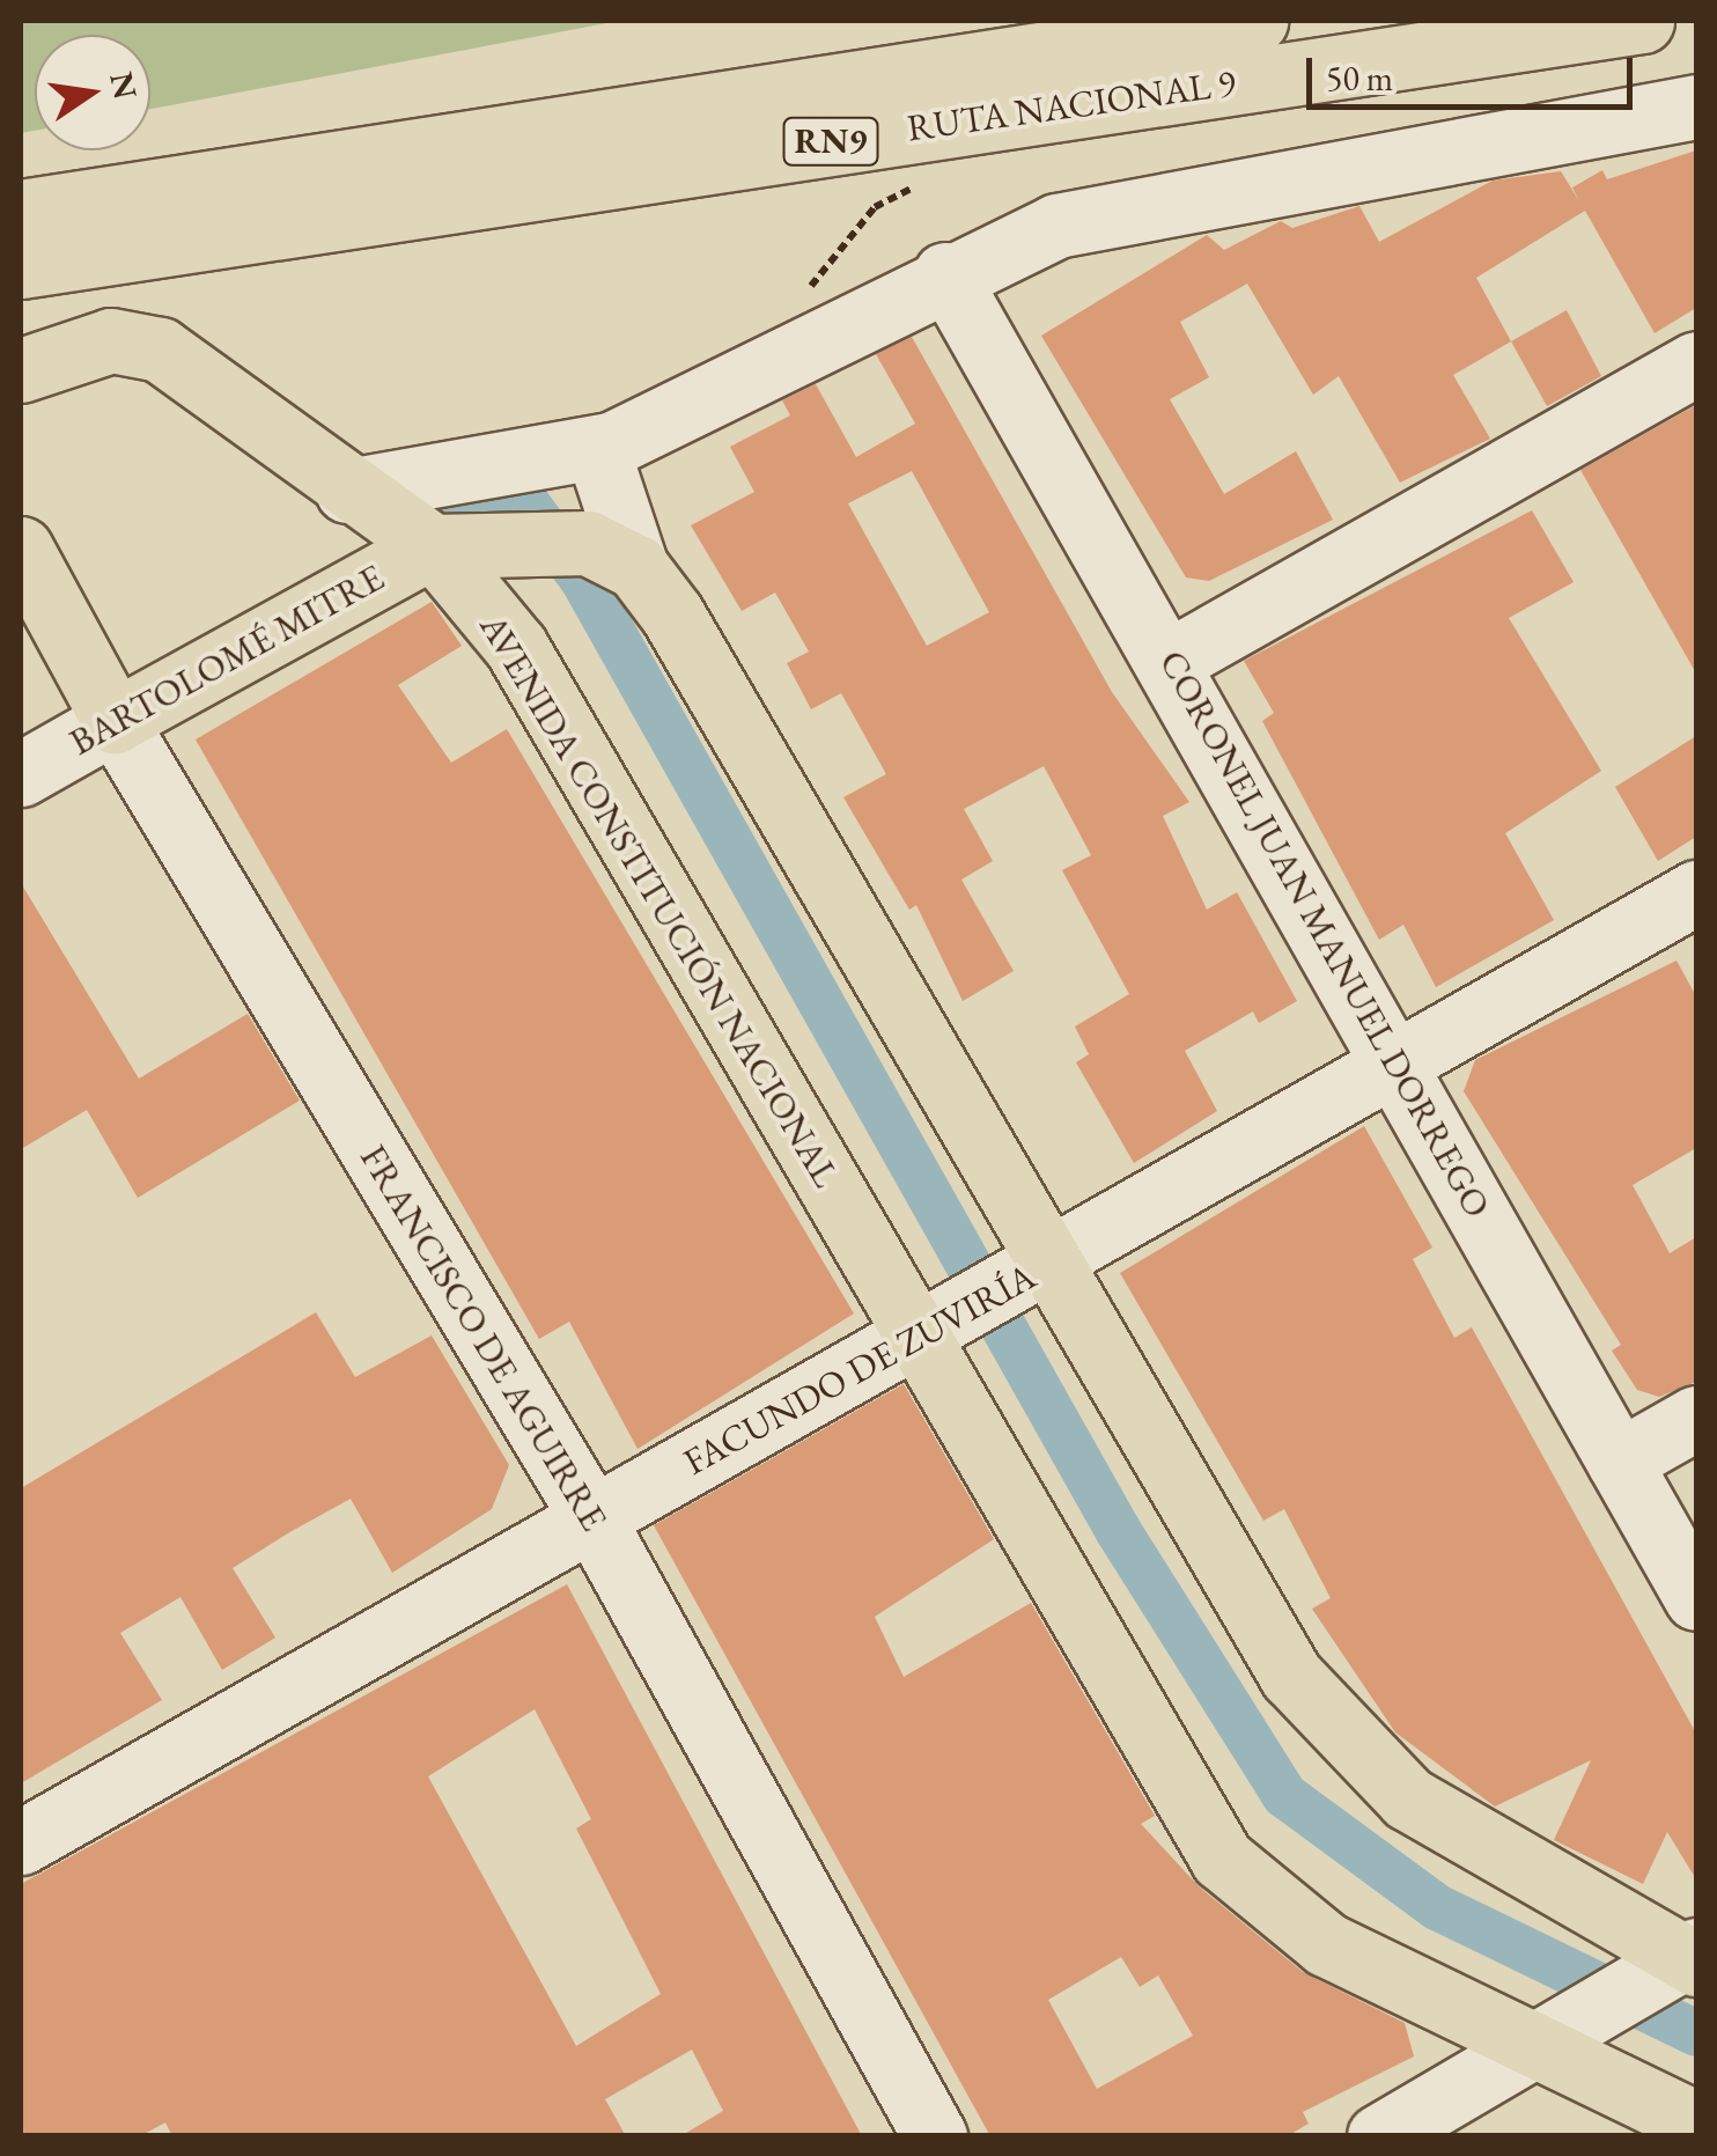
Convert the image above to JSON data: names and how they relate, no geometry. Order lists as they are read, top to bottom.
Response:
{
  "streets": {
    "main road": [
      "RUTA NACIONAL 9",
      "RN9",
      "BARTOLOMÉ MITRE",
      "AVENIDA CONSTITUCIÓN NACIONAL",
      "FRANCISCO DE AGUIRRE"
    ],
    "street": ["CORONEL JUAN MANUEL DORREGO", "FACUNDO DE ZUVIRÍA"]
  },
  "crossings": [
    ["BARTOLOMÉ MITRE", "AVENIDA CONSTITUCIÓN NACIONAL"],
    ["BARTOLOMÉ MITRE", "FRANCISCO DE AGUIRRE"],
    ["AVENIDA CONSTITUCIÓN NACIONAL", "FACUNDO DE ZUVIRÍA"],
    ["CORONEL JUAN MANUEL DORREGO", "FACUNDO DE ZUVIRÍA"],
    ["FRANCISCO DE AGUIRRE", "FACUNDO DE ZUVIRÍA"]
  ],
  "scale_bar": "50 m",
  "north": "right"
}
